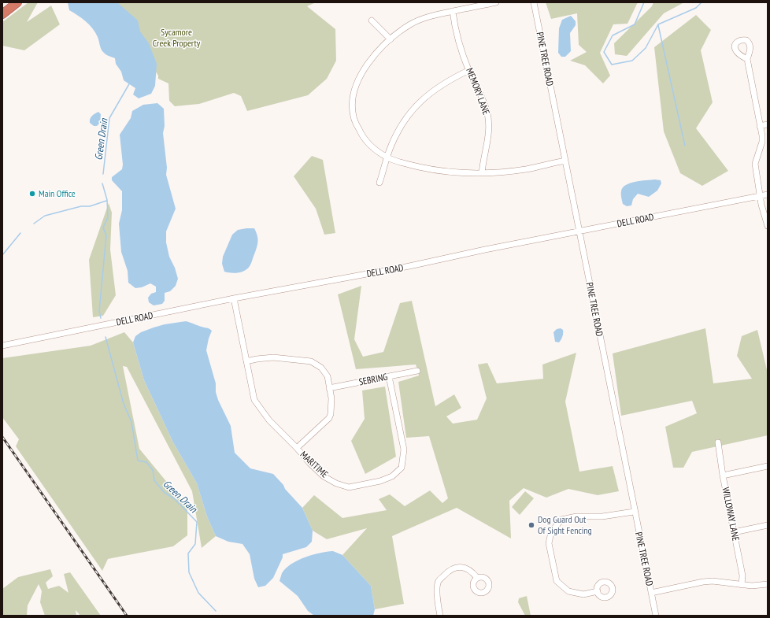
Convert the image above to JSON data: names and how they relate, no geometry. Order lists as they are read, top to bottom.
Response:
{
  "streets": {
    "street": [
      "PINE TREE ROAD",
      "MEMORY LANE",
      "DELL ROAD",
      "SEBRING",
      "MARITIME",
      "WILLOWAY LANE"
    ]
  },
  "crossings": [
    ["PINE TREE ROAD", "DELL ROAD"],
    ["DELL ROAD", "MARITIME"],
    ["SEBRING", "MARITIME"]
  ],
  "water": ["Green Drain"],
  "parks": ["Sycamore Creek Property"],
  "places": ["Main Office", "Dog Guard Out Of Sight Fencing"]
}
